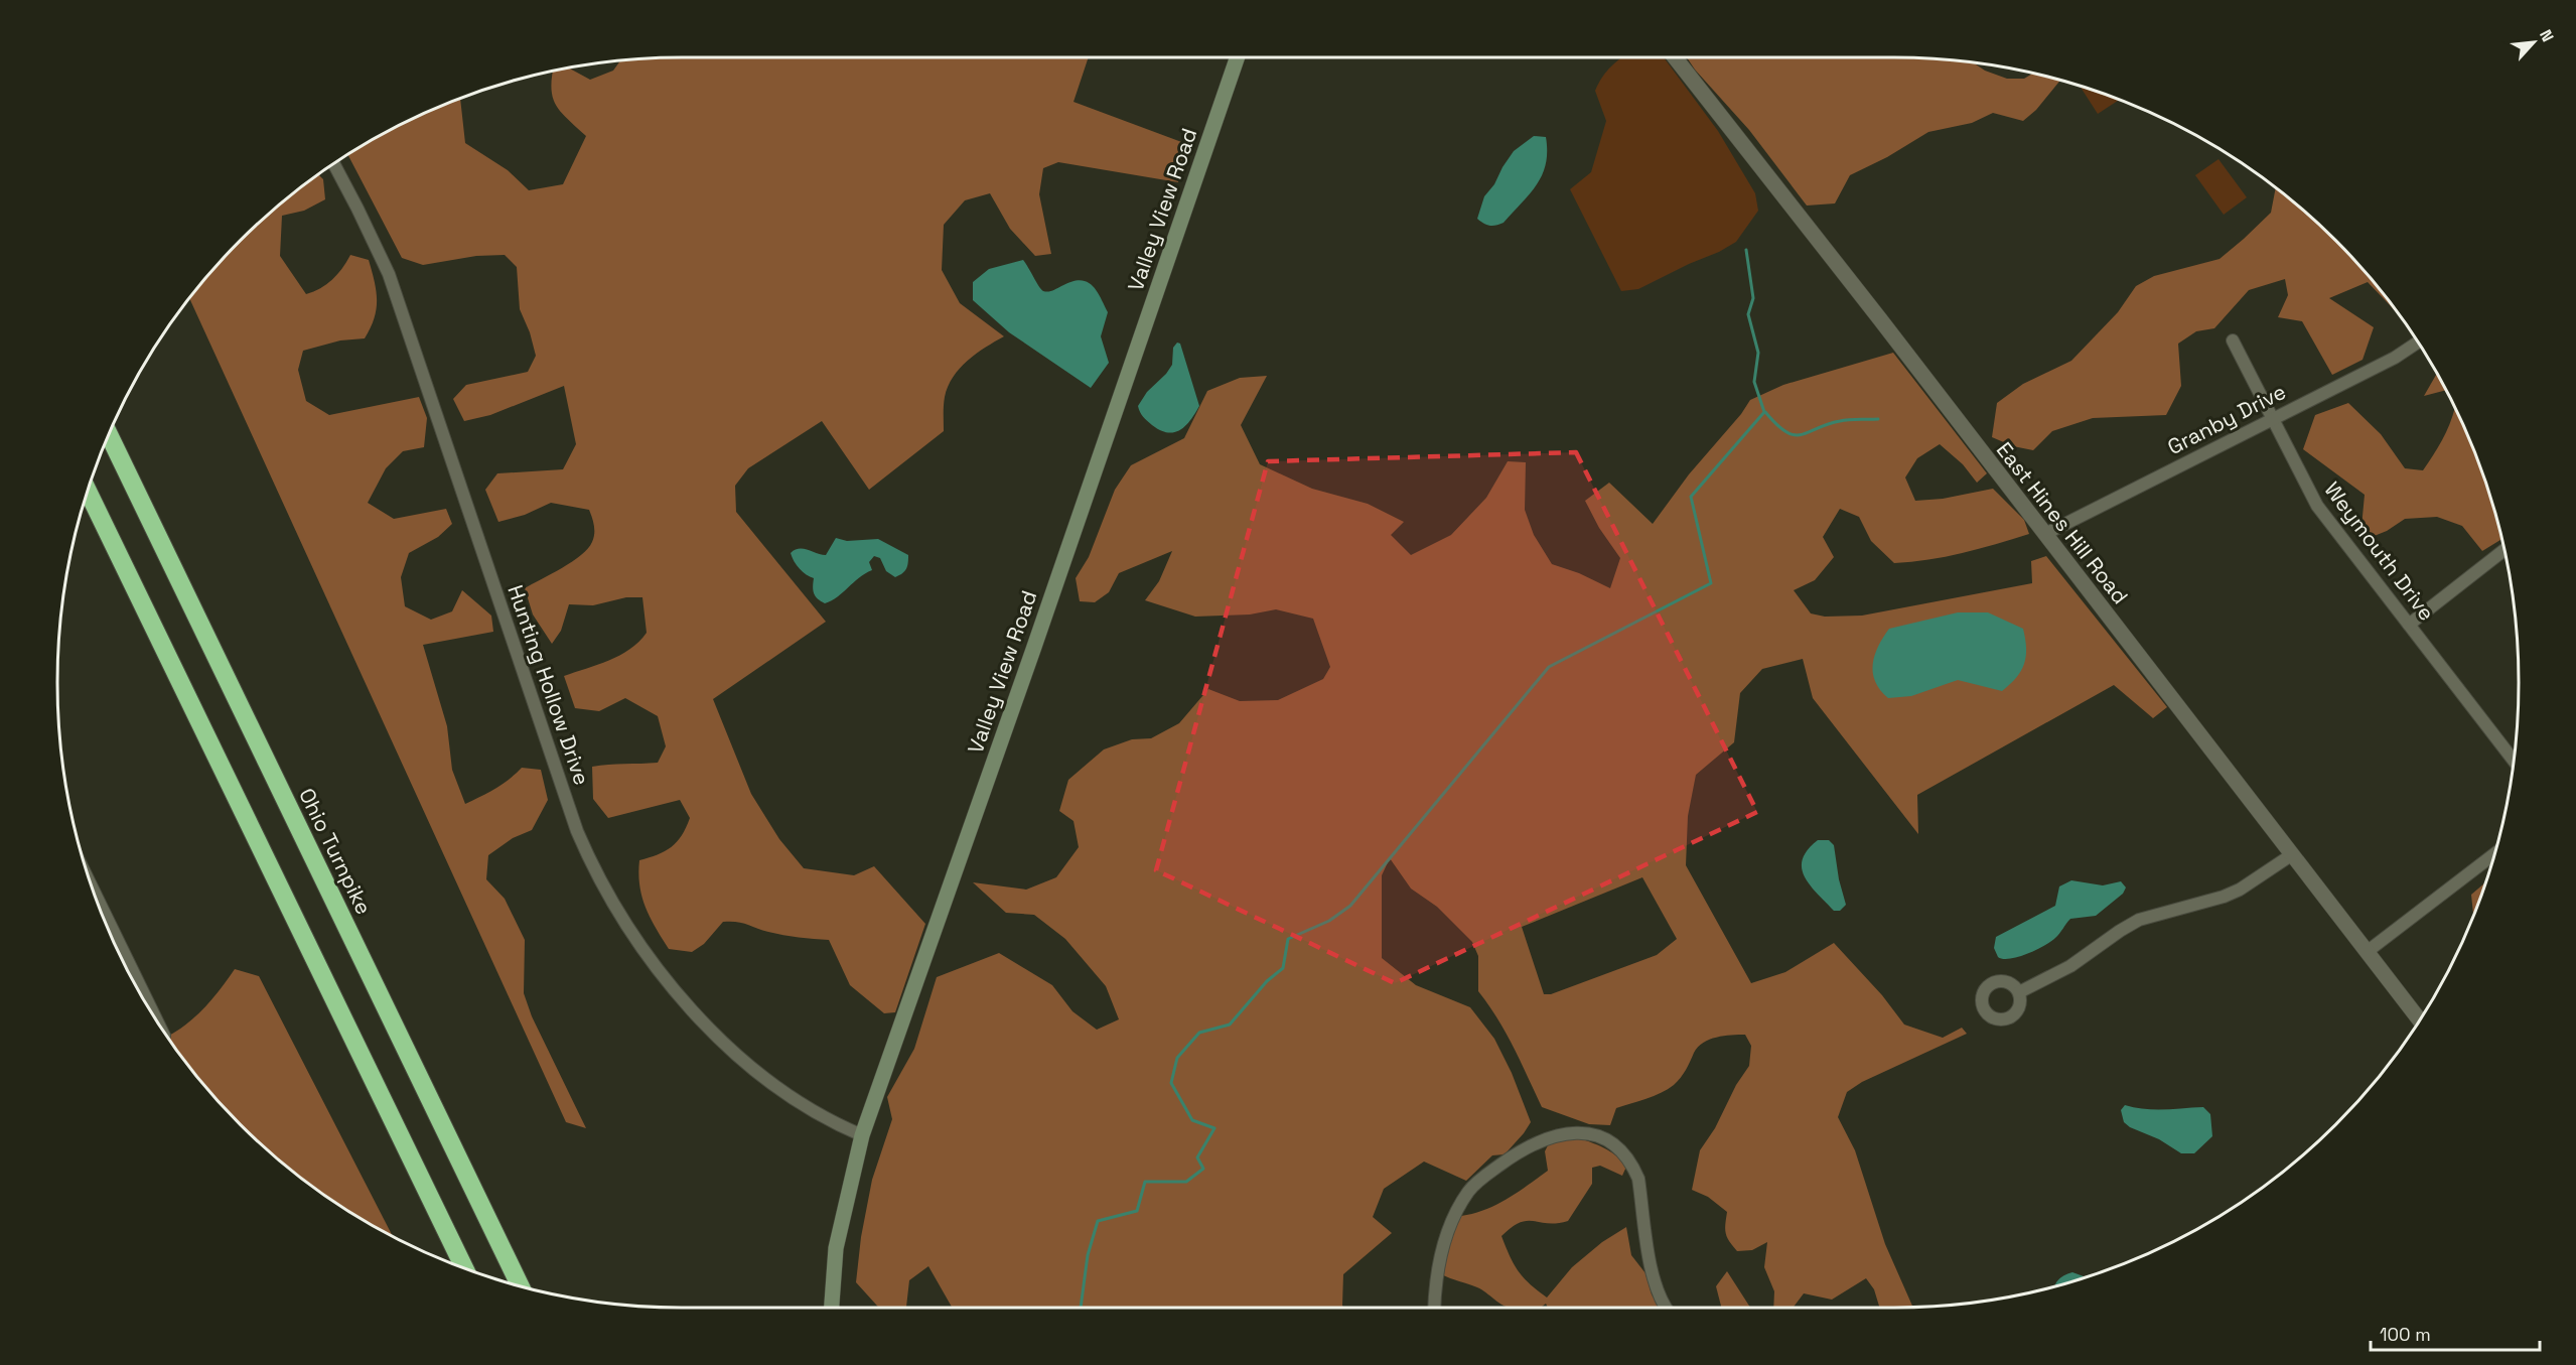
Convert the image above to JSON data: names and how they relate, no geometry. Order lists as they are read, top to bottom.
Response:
{
  "streets": {
    "highway": ["Ohio Turnpike"],
    "main road": ["Valley View Road"],
    "street": [
      "Granby Drive",
      "East Hines Hill Road",
      "Weymouth Drive",
      "Hunting Hollow Drive"
    ]
  },
  "crossings": [
    ["Valley View Road", "Hunting Hollow Drive"],
    ["Granby Drive", "East Hines Hill Road"],
    ["Granby Drive", "Weymouth Drive"]
  ],
  "scale_bar": "100 m",
  "north": "top right"
}
